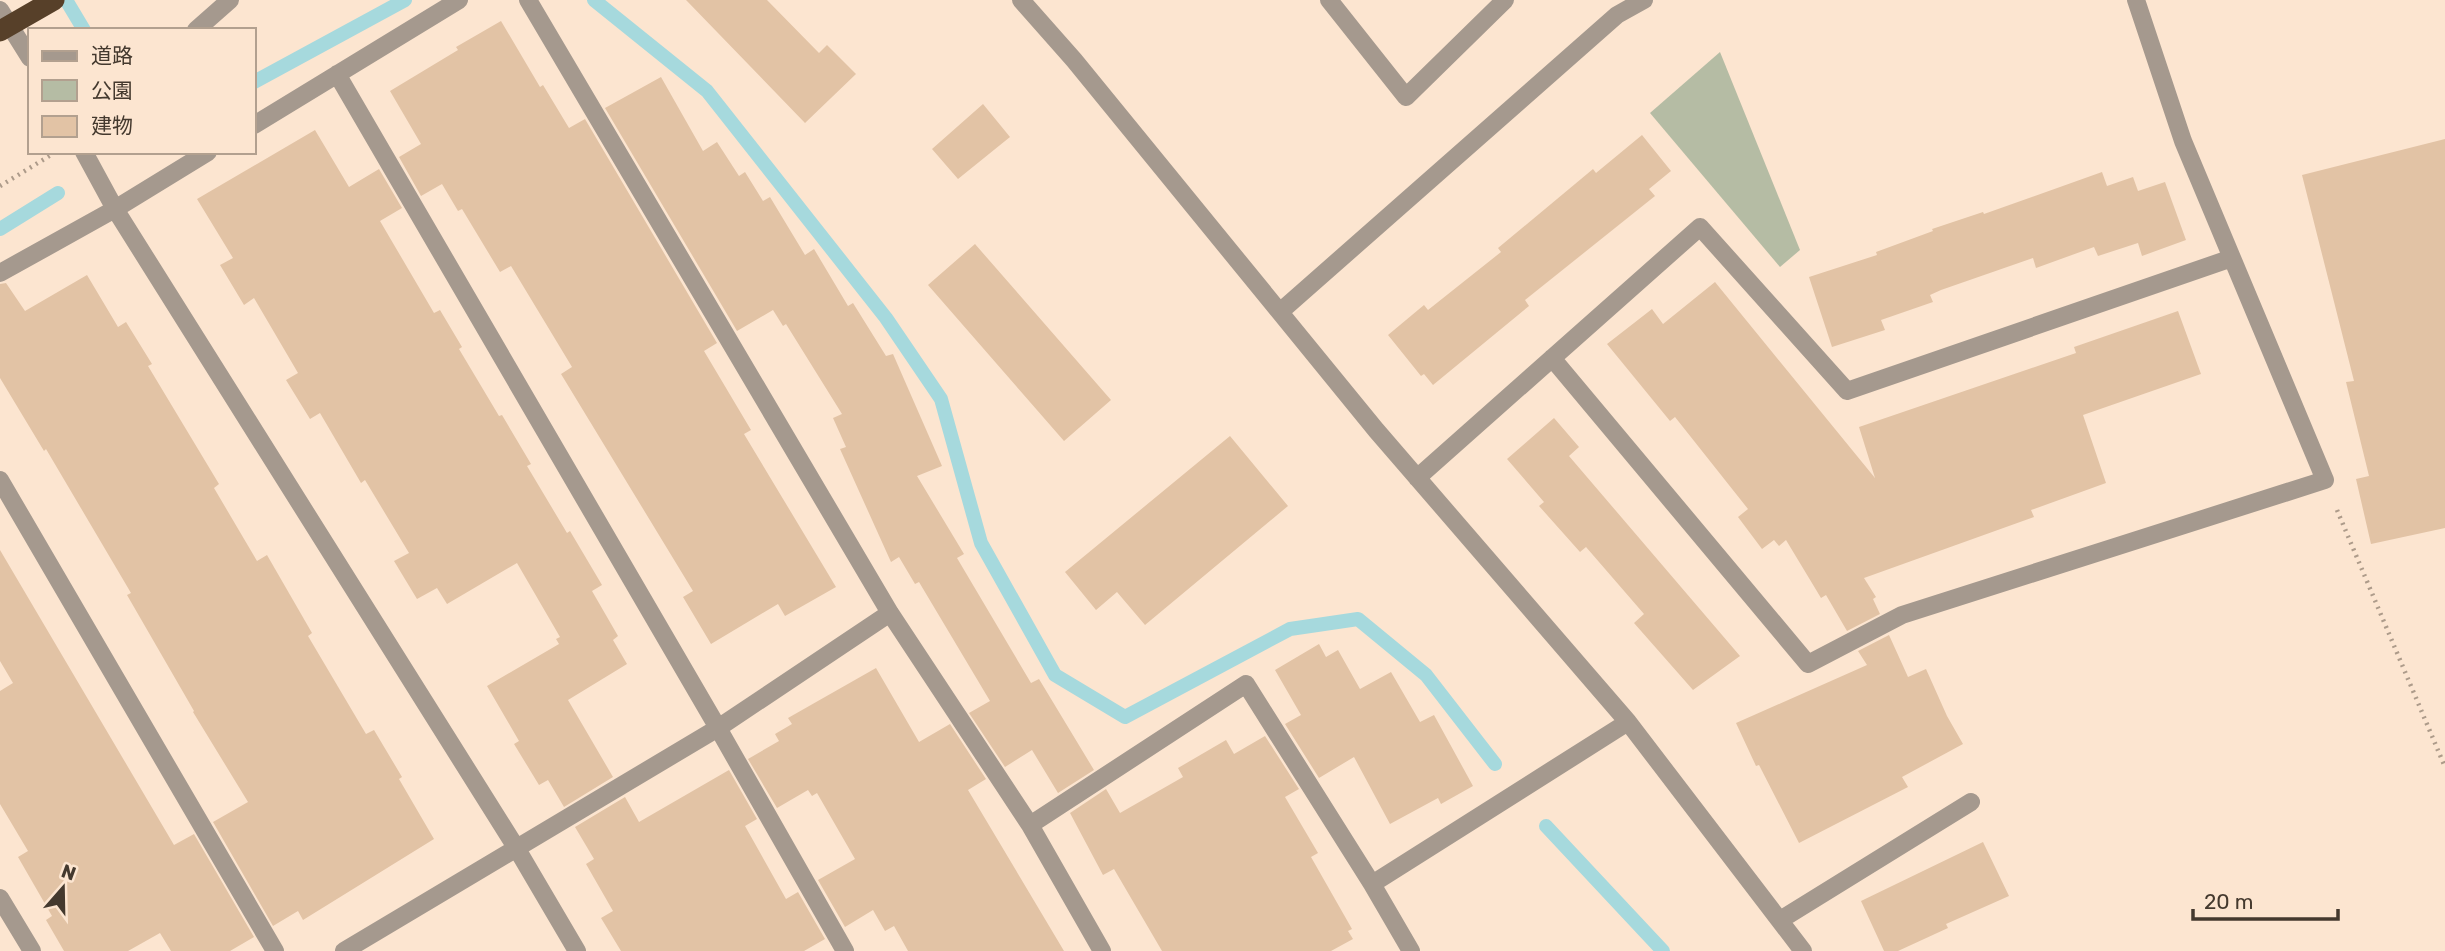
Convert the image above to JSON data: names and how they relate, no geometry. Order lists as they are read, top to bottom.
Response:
{
  "legend": ["道路", "公園", "建物"],
  "scale_bar": "20 m",
  "north": "top"
}
